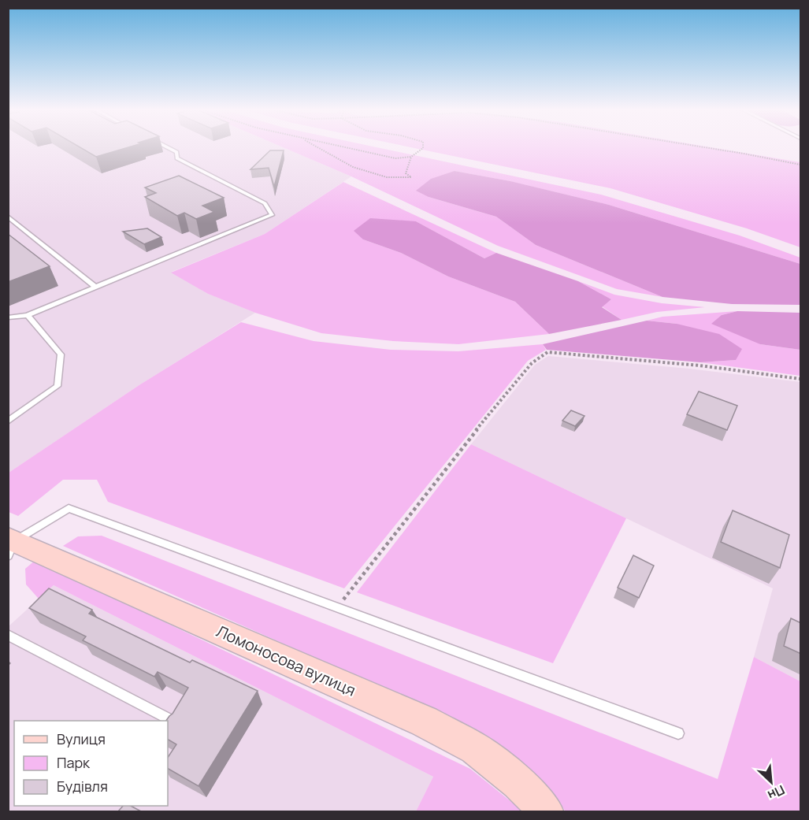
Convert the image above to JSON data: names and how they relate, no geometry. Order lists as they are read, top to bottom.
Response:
{
  "streets": {
    "street": ["Ломоносова вулиця"]
  },
  "legend": ["Вулиця", "Парк", "Будівля"],
  "north": "bottom right"
}
